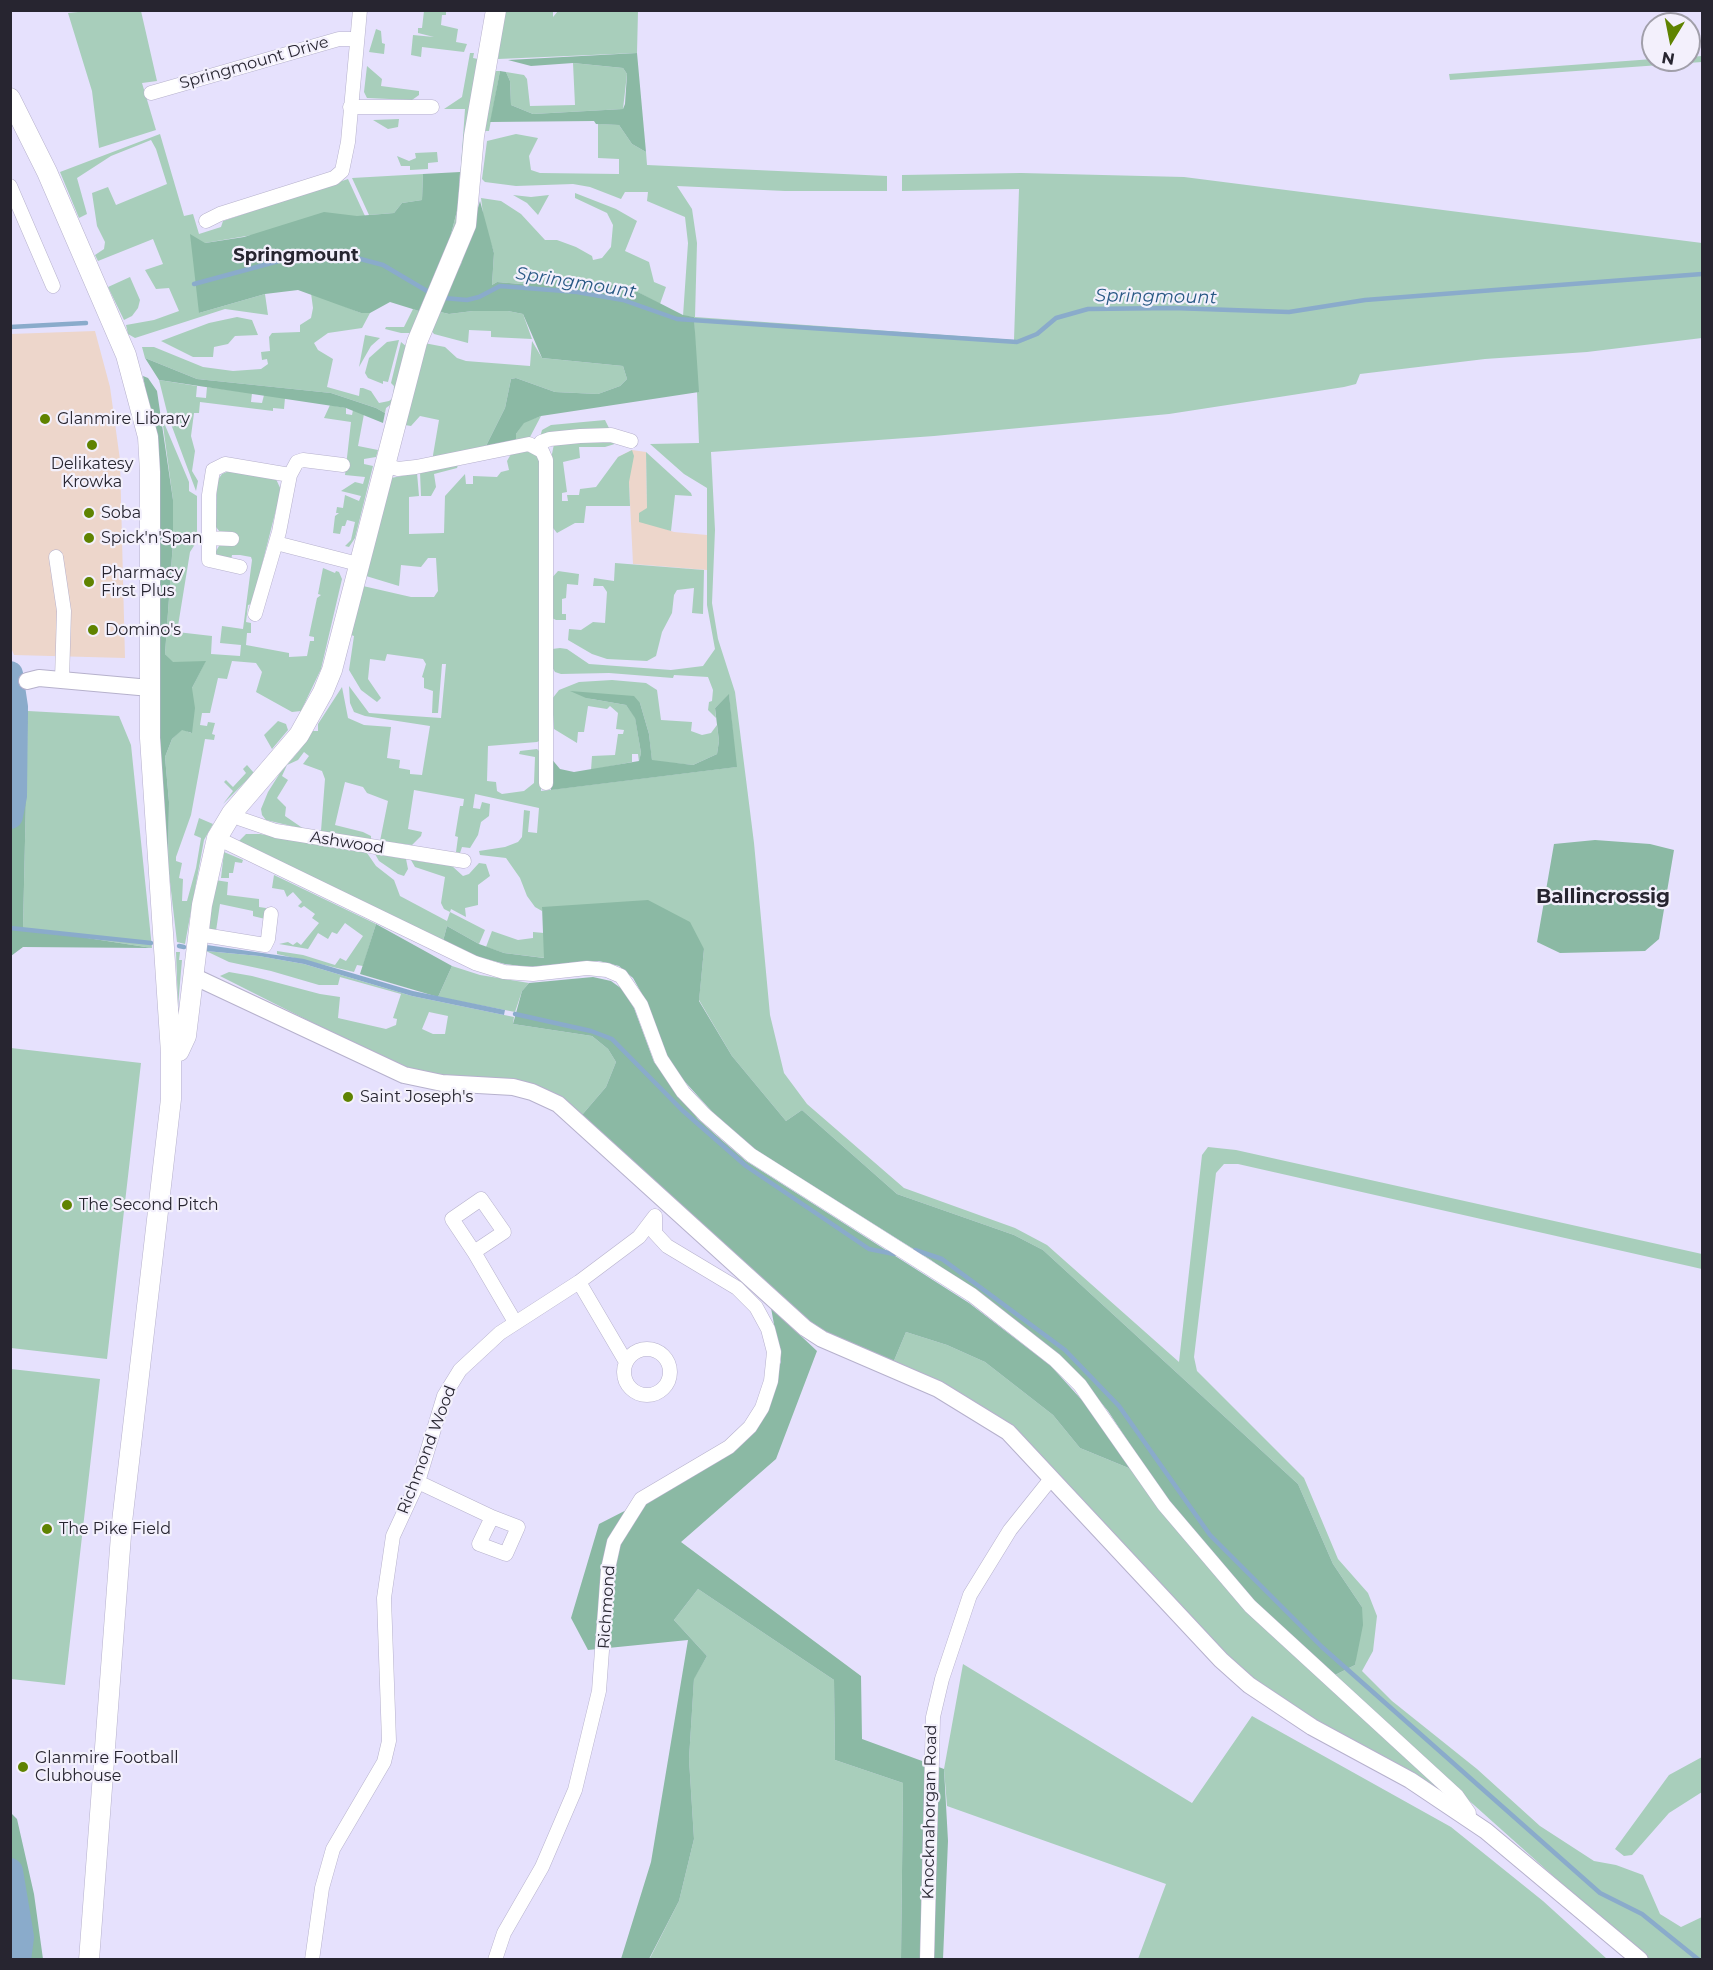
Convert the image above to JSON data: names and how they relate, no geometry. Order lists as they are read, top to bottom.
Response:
{
  "streets": {
    "street": [
      "Springmount Drive",
      "Ashwood",
      "Richmond Wood",
      "Richmond",
      "Knocknahorgan Road"
    ]
  },
  "crossings": [
    ["Richmond Wood", "Richmond"]
  ],
  "districts": ["Springmount", "Ballincrossig"],
  "water": ["Springmount"],
  "places": [
    "Glanmire Library",
    "Delikatesy Krowka",
    "Soba",
    "Spick'n'Span",
    "Pharmacy First Plus",
    "Domino's",
    "Saint Joseph's",
    "The Second Pitch",
    "The Pike Field",
    "Glanmire Football Clubhouse"
  ],
  "north": "bottom"
}
